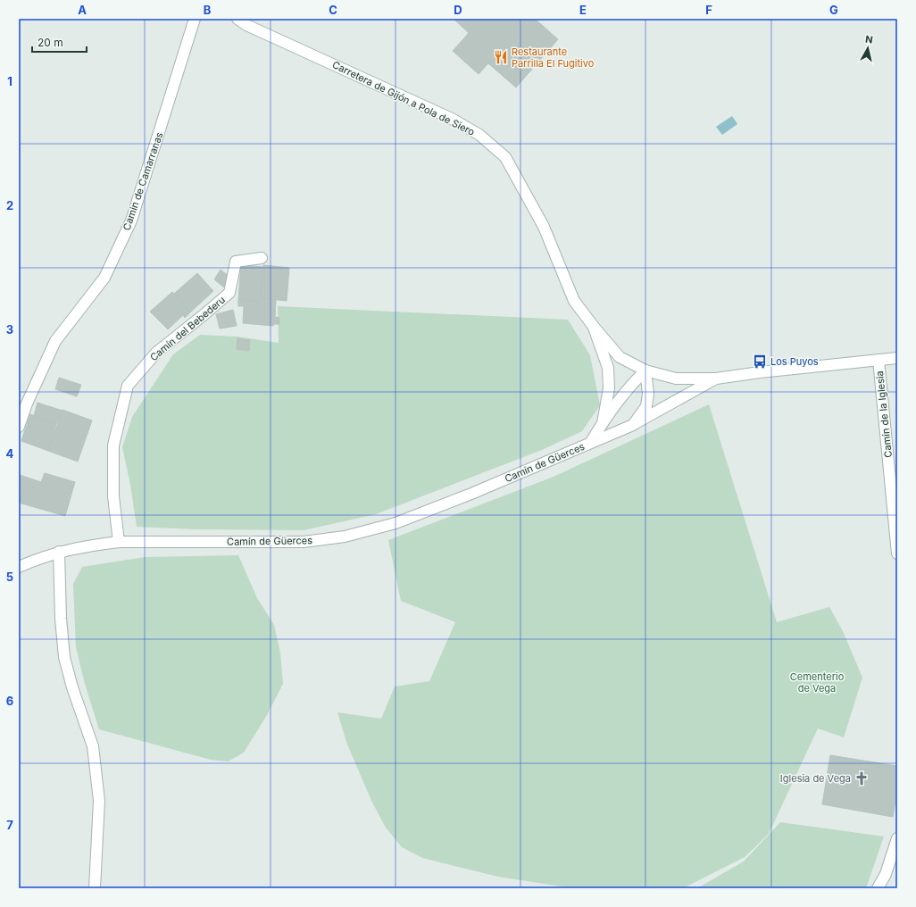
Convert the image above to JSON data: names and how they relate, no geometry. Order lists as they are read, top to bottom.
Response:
{
  "streets": {
    "street": [
      "Carretera de Gijón a Pola de Siero",
      "Camin de Camarranas",
      "Camín del Bebederu",
      "Camín de la Iglesia",
      "Camín de Güerces"
    ]
  },
  "crossings": [
    ["Carretera de Gijón a Pola de Siero", "Camín de la Iglesia"],
    ["Carretera de Gijón a Pola de Siero", "Camín de Güerces"],
    ["Camín del Bebederu", "Camín de Güerces"]
  ],
  "parks": ["Cementerio de Vega"],
  "places": {
    "restaurant": ["Restaurante Parrilla El Fugitivo"],
    "bus stop": ["Los Puyos"],
    "church": ["Iglesia de Vega"]
  },
  "scale_bar": "20 m",
  "north": "top",
  "grid": {
    "columns": [
      "A",
      "B",
      "C",
      "D",
      "E",
      "F",
      "G"
    ],
    "rows": [
      "1",
      "2",
      "3",
      "4",
      "5",
      "6",
      "7"
    ]
  }
}
